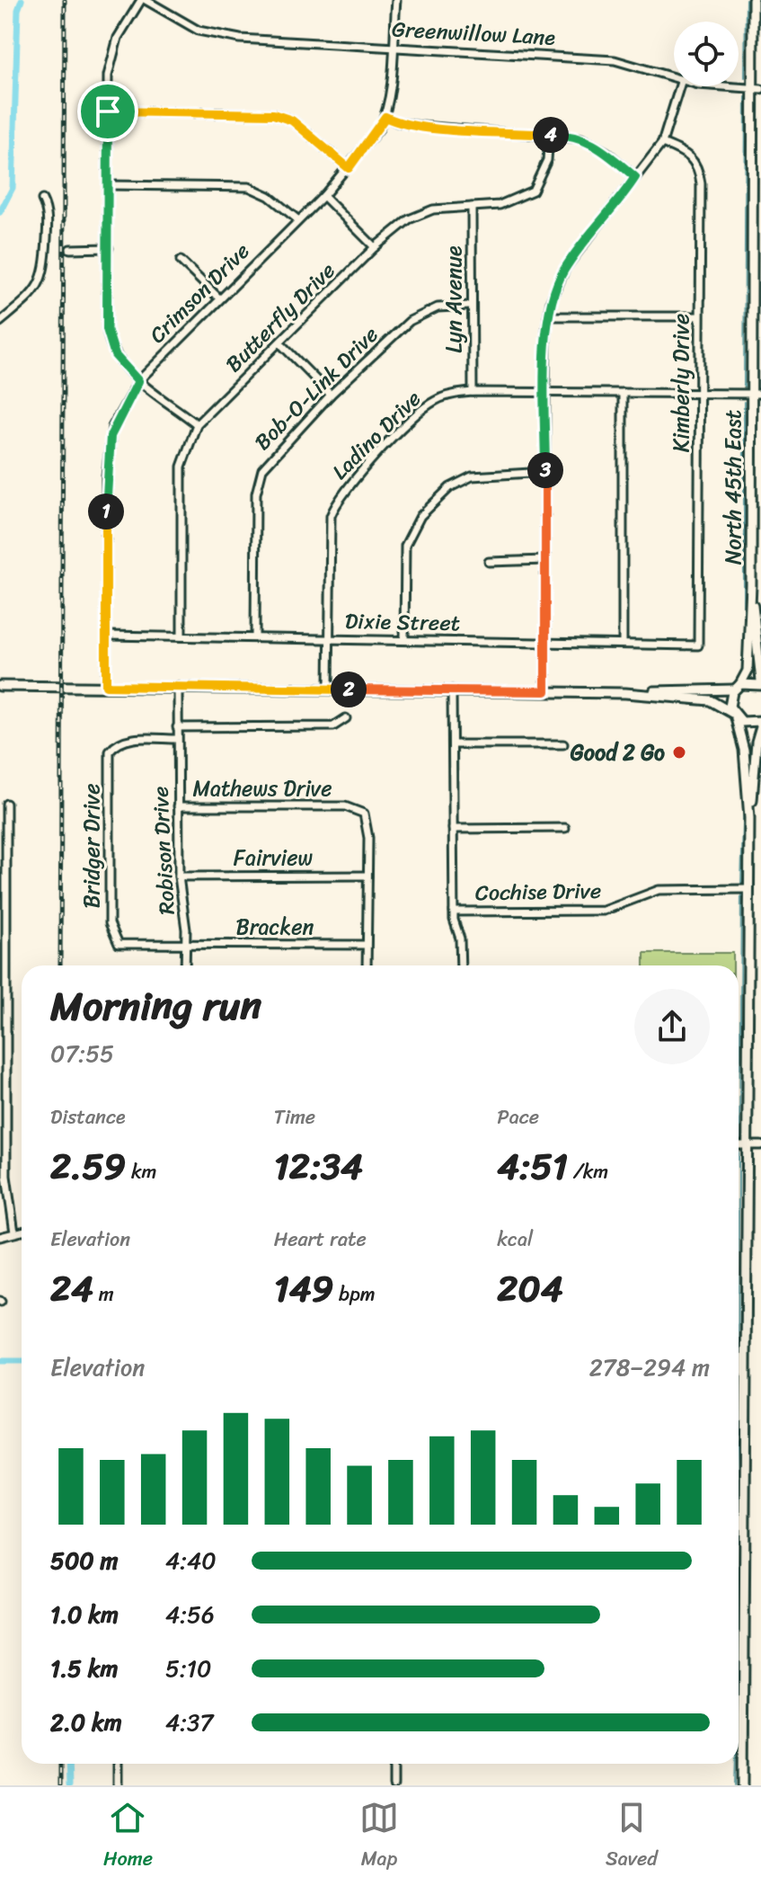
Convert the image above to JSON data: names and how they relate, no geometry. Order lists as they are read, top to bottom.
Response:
{
  "streets": {
    "main road": ["North 45th East"],
    "street": [
      "Greenwillow Lane",
      "Crimson Drive",
      "Lyn Avenue",
      "Butterfly Drive",
      "Kimberly Drive",
      "Bob-O-Link Drive",
      "Ladino Drive",
      "Dixie Street",
      "Mathews Drive",
      "Bridger Drive",
      "Robison Drive",
      "Fairview",
      "Cochise Drive",
      "Bracken"
    ]
  },
  "crossings": [
    ["Greenwillow Lane", "North 45th East"],
    ["Crimson Drive", "Dixie Street"],
    ["Lyn Avenue", "Butterfly Drive"],
    ["Lyn Avenue", "Bob-O-Link Drive"],
    ["Lyn Avenue", "Ladino Drive"],
    ["Butterfly Drive", "Dixie Street"],
    ["Kimberly Drive", "Ladino Drive"],
    ["Kimberly Drive", "Dixie Street"],
    ["Bob-O-Link Drive", "Dixie Street"],
    ["Ladino Drive", "North 45th East"],
    ["Ladino Drive", "Dixie Street"],
    ["Mathews Drive", "Robison Drive"],
    ["Mathews Drive", "Fairview"],
    ["Bridger Drive", "Robison Drive"],
    ["Bridger Drive", "Bracken"],
    ["Robison Drive", "Fairview"],
    ["Robison Drive", "Bracken"]
  ],
  "places": ["Good 2 Go"],
  "page": {
    "pins": [
      "4",
      "3",
      "1",
      "2"
    ],
    "heading": ["Morning run", "07:55"],
    "stats": [
      ["Distance", "2.59 km"],
      ["Time", "12:34"],
      ["Pace", "4:51 /km"],
      ["Elevation", "24 m"],
      ["Heart rate", "149 bpm"],
      ["kcal", "204"]
    ],
    "chart": ["Elevation", "278–294 m"],
    "list": [
      {
        "name": "500 m",
        "note": "4:40"
      },
      {
        "name": "1.0 km",
        "note": "4:56"
      },
      {
        "name": "1.5 km",
        "note": "5:10"
      },
      {
        "name": "2.0 km",
        "note": "4:37"
      }
    ],
    "tabs": ["Home", "Map", "Saved"]
  }
}
